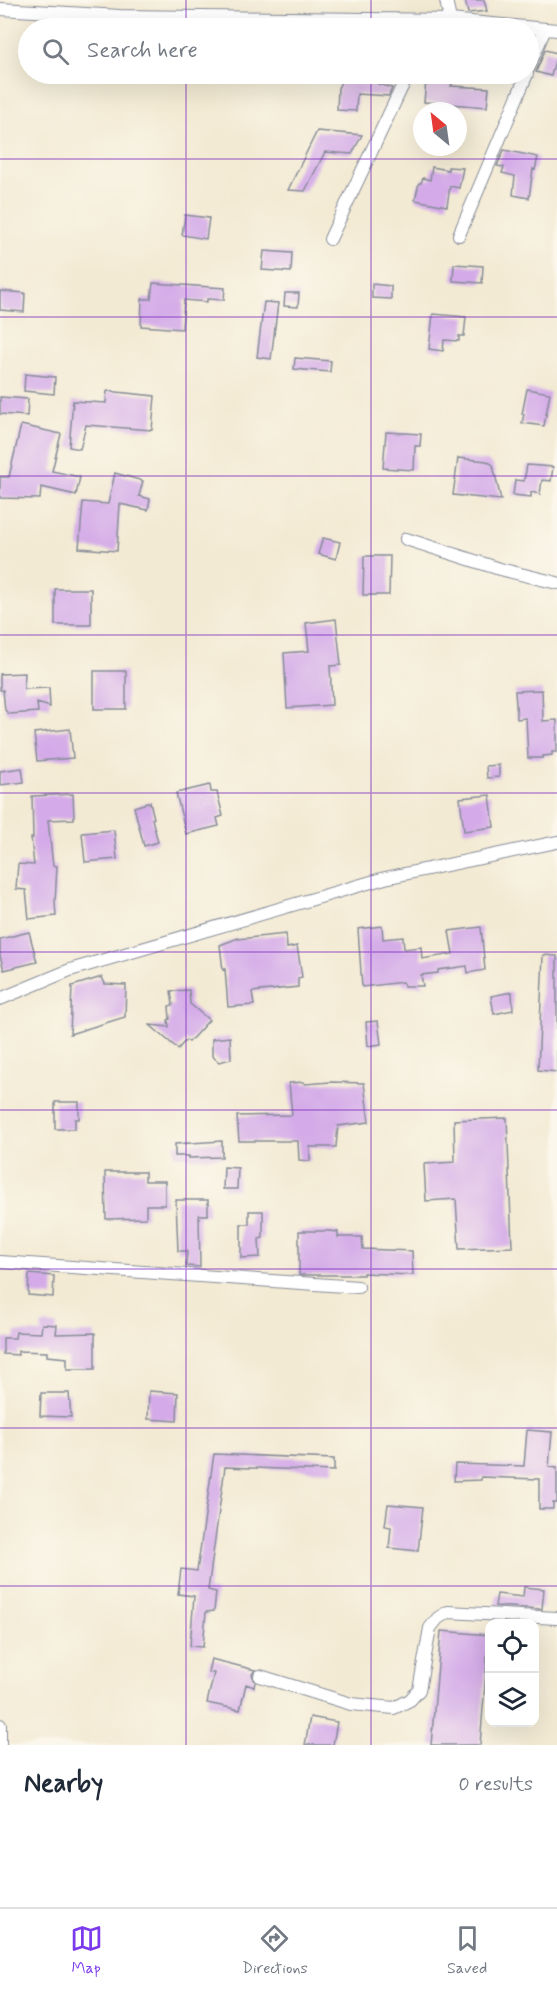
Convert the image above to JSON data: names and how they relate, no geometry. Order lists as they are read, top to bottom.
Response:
{
  "north": "top left",
  "page": {
    "search": "Search here",
    "heading": ["Nearby", "0 results"],
    "nav": ["Map", "Directions", "Saved"]
  }
}
